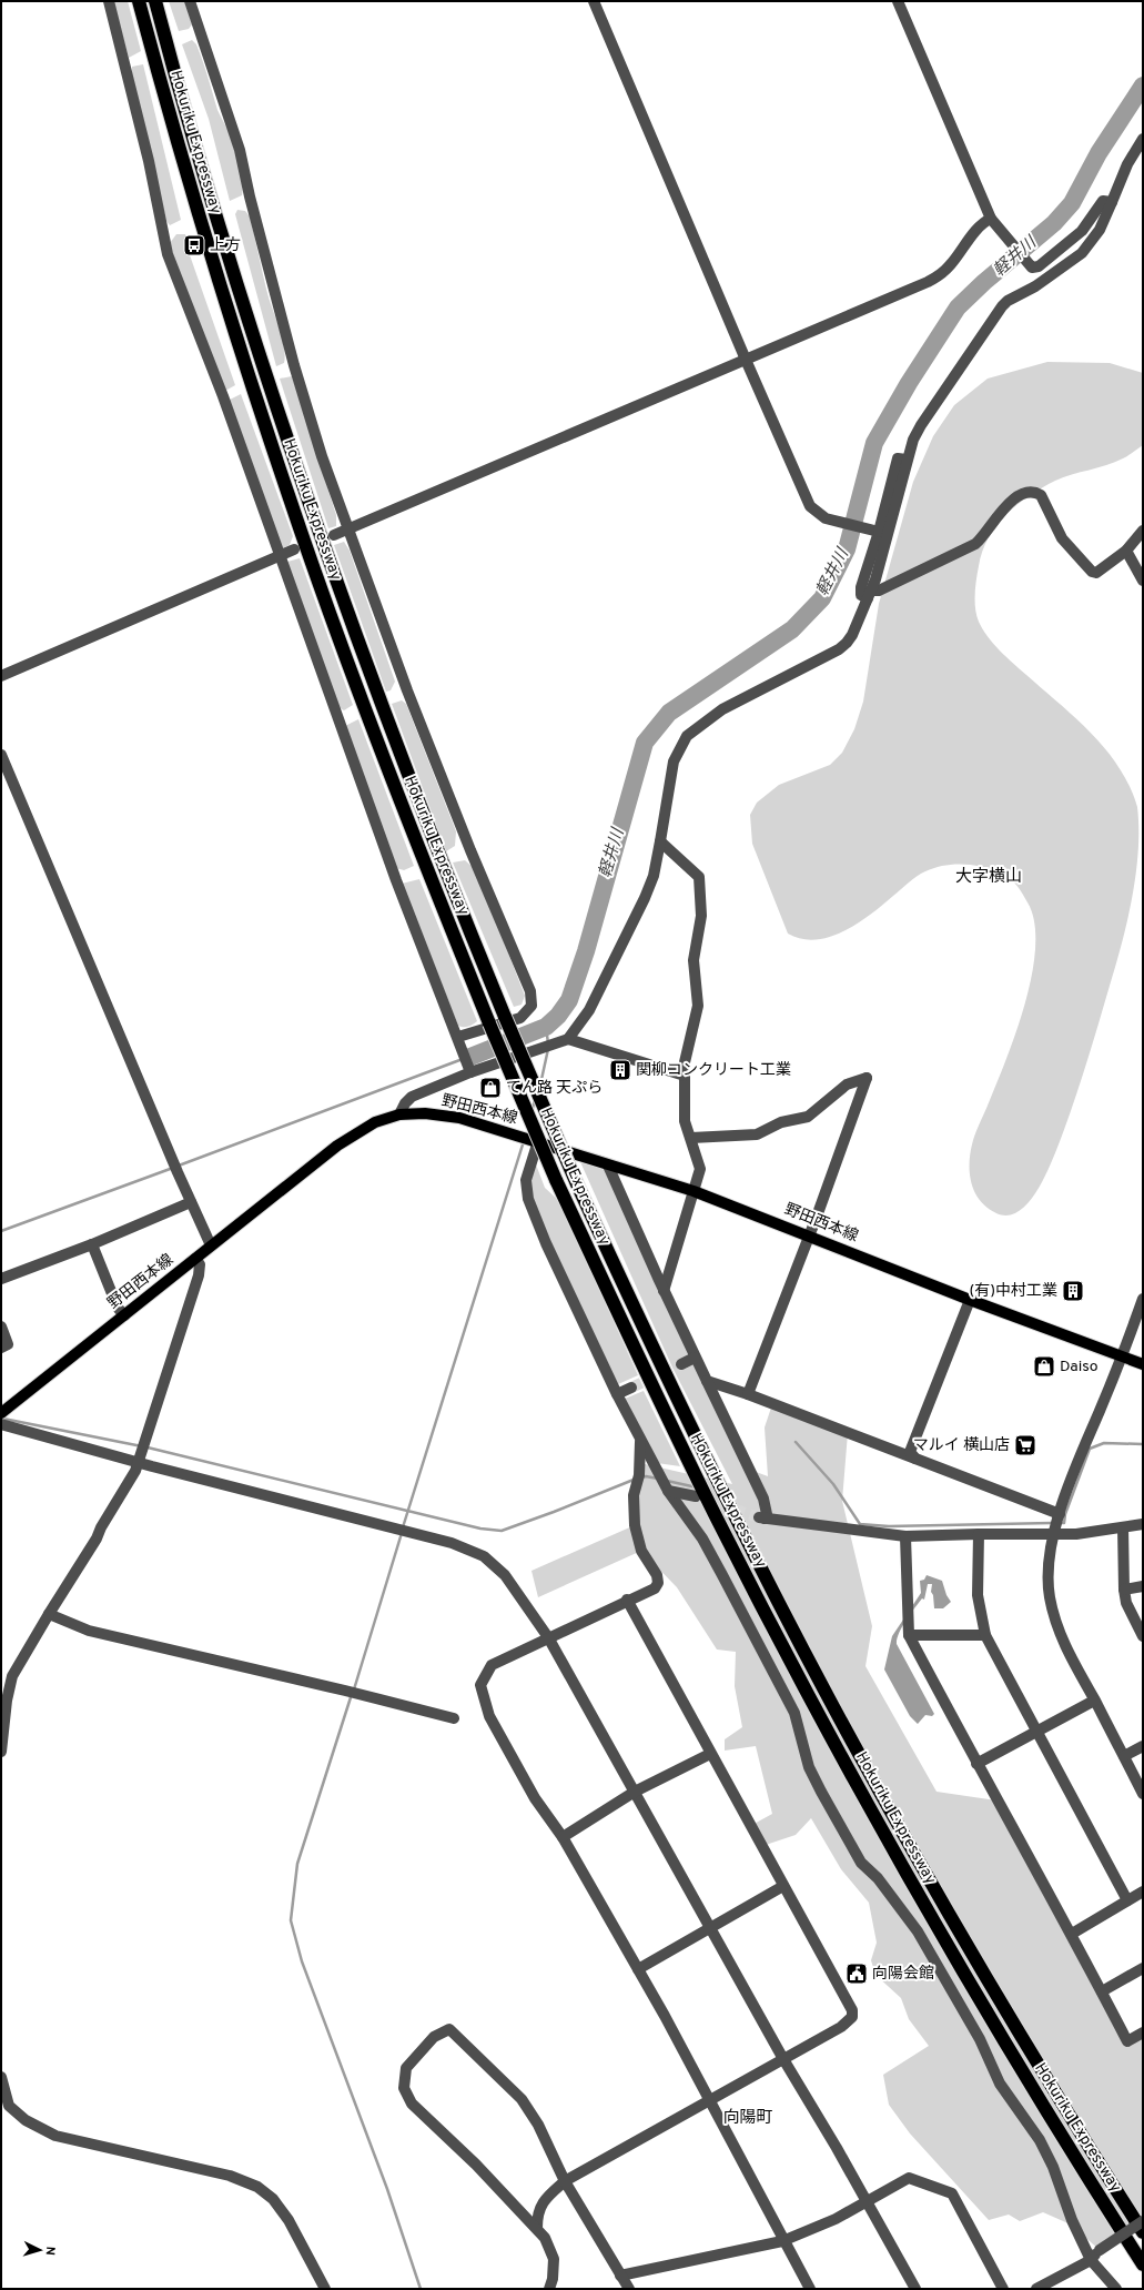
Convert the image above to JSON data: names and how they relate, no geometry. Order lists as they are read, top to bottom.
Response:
{
  "streets": {
    "highway": ["Hokuriku Expressway"],
    "main road": ["野田西本線"]
  },
  "districts": ["大字横山", "向陽町"],
  "water": ["軽井川"],
  "places": {
    "bus stop": ["上方"],
    "building": ["関柳コンクリート工業", "(有)中村工業"],
    "shop": ["てん路 天ぷら", "Daiso"],
    "supermarket": ["マルイ 横山店"],
    "public building": ["向陽会館"]
  },
  "north": "right"
}
